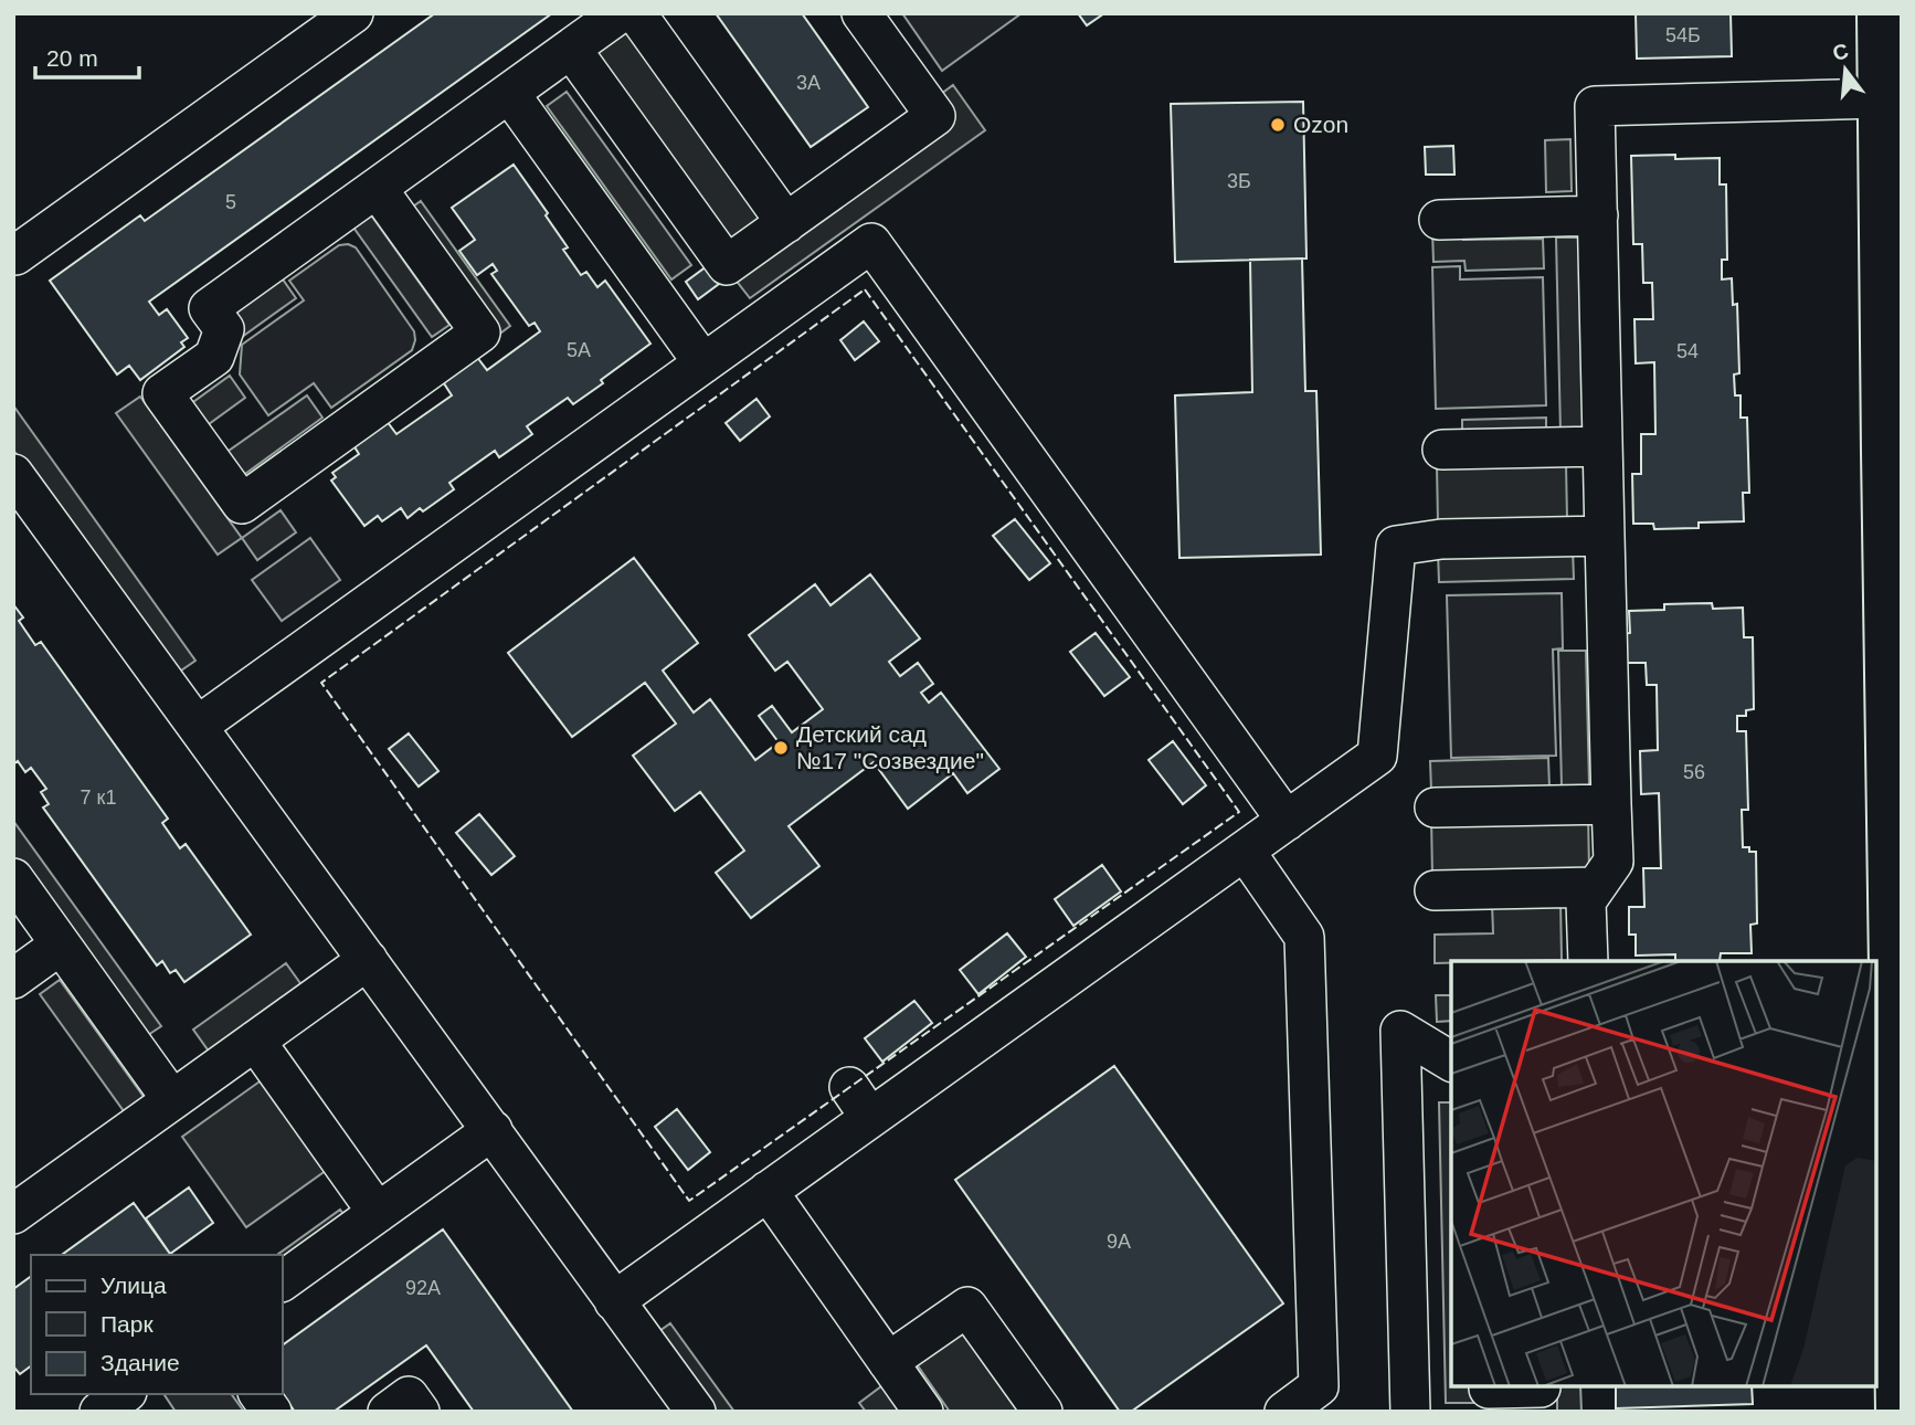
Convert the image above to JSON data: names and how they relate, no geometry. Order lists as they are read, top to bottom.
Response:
{
  "places": ["Ozon", "Детский сад №17 \"Созвездие\""],
  "house_numbers": [
    "54Б",
    "3А",
    "3Б",
    "5",
    "5А",
    "54",
    "56",
    "7 к1",
    "9А",
    "92А"
  ],
  "legend": ["Улица", "Парк", "Здание"],
  "scale_bar": "20 m",
  "north": "top"
}
